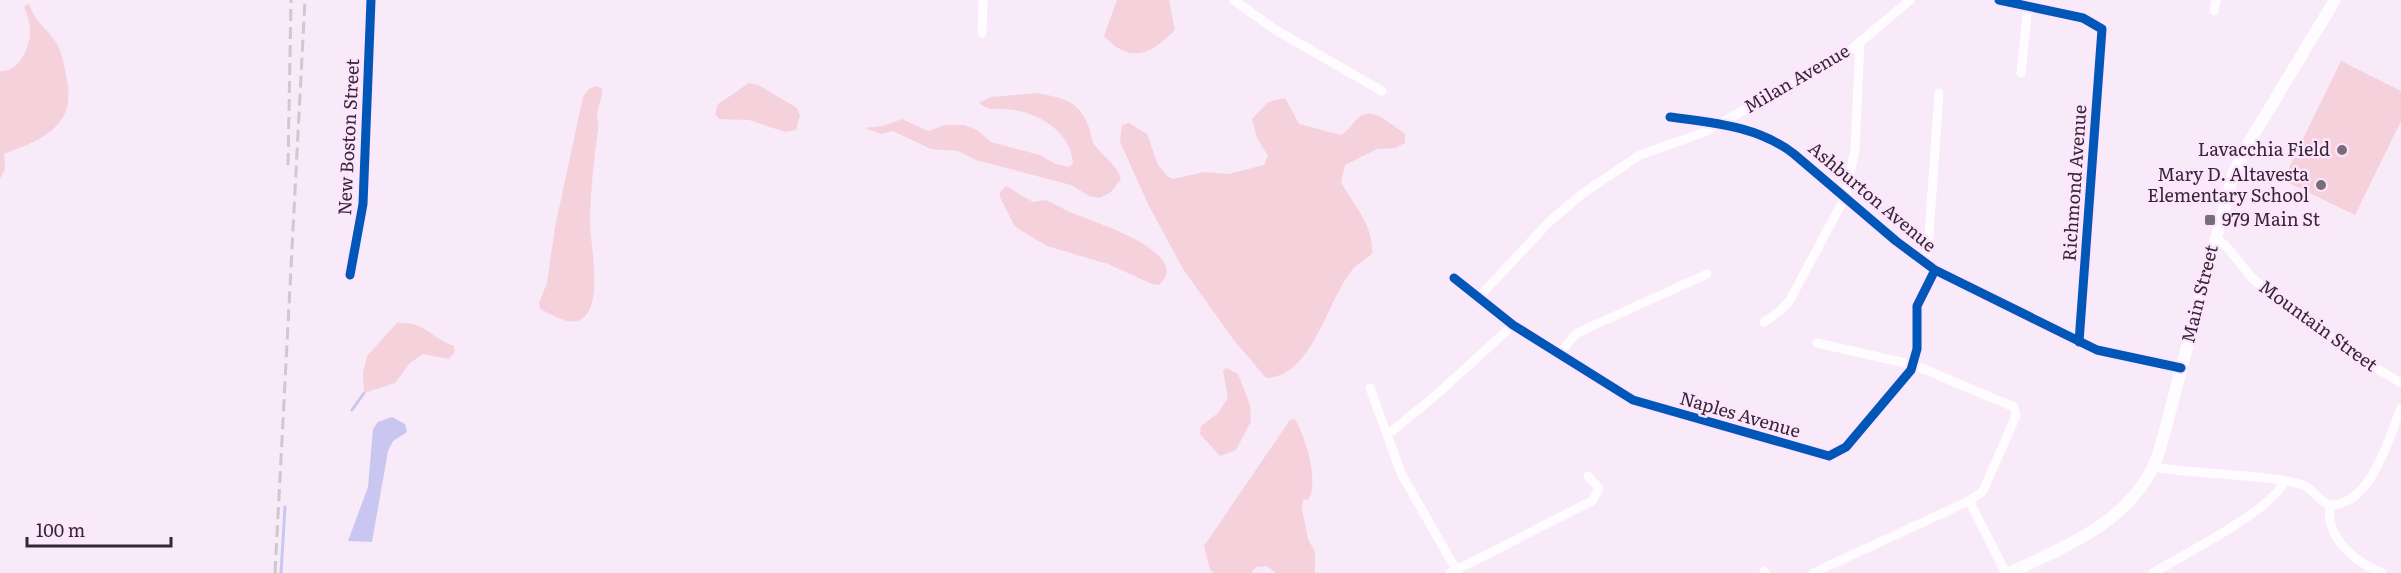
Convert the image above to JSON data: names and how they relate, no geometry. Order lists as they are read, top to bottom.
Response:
{
  "streets": {
    "main road": ["Main Street"],
    "street": [
      "Milan Avenue",
      "New Boston Street",
      "Richmond Avenue",
      "Ashburton Avenue",
      "Mountain Street",
      "Naples Avenue"
    ]
  },
  "crossings": [
    ["Milan Avenue", "Ashburton Avenue"],
    ["Milan Avenue", "Naples Avenue"],
    ["Richmond Avenue", "Ashburton Avenue"],
    ["Ashburton Avenue", "Main Street"],
    ["Main Street", "Mountain Street"]
  ],
  "places": {
    "other": ["Lavacchia Field", "Mary D. Altavesta Elementary School"],
    "transit": ["979 Main St"]
  },
  "scale_bar": "100 m"
}
